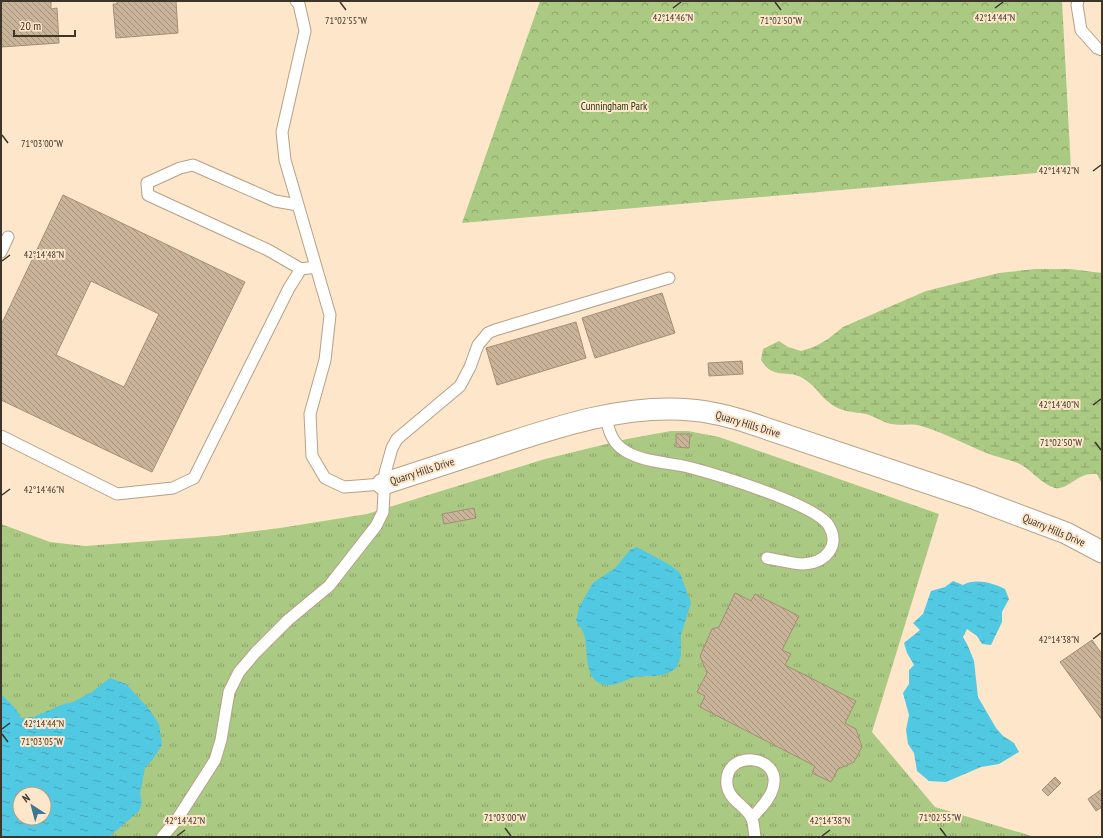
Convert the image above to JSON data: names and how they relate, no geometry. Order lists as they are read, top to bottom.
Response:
{
  "streets": {
    "street": ["Quarry Hills Drive"]
  },
  "parks": ["Cunningham Park"],
  "scale_bar": "20 m",
  "north": "top left",
  "coordinates": [
    "42°14'46\"N",
    "42°14'44\"N",
    "71°02'55\"W",
    "71°02'50\"W",
    "71°03'00\"W",
    "42°14'42\"N",
    "42°14'48\"N",
    "42°14'40\"N",
    "42°14'38\"N",
    "71°03'05\"W"
  ]
}
